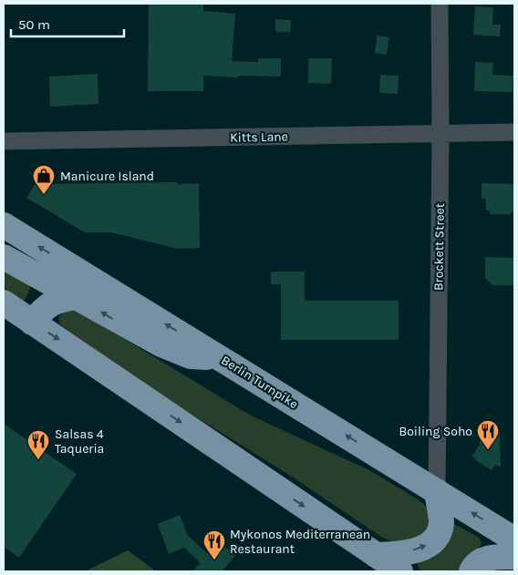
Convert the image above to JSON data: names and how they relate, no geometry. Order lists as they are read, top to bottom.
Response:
{
  "streets": {
    "highway": ["Berlin Turnpike"],
    "street": ["Kitts Lane", "Brockett Street"]
  },
  "crossings": [
    ["Kitts Lane", "Brockett Street"],
    ["Brockett Street", "Berlin Turnpike"]
  ],
  "places": {
    "shop": ["Manicure Island"],
    "restaurant": ["Boiling Soho", "Salsas 4 Taqueria", "Mykonos Mediterranean Restaurant"]
  },
  "scale_bar": "50 m"
}
